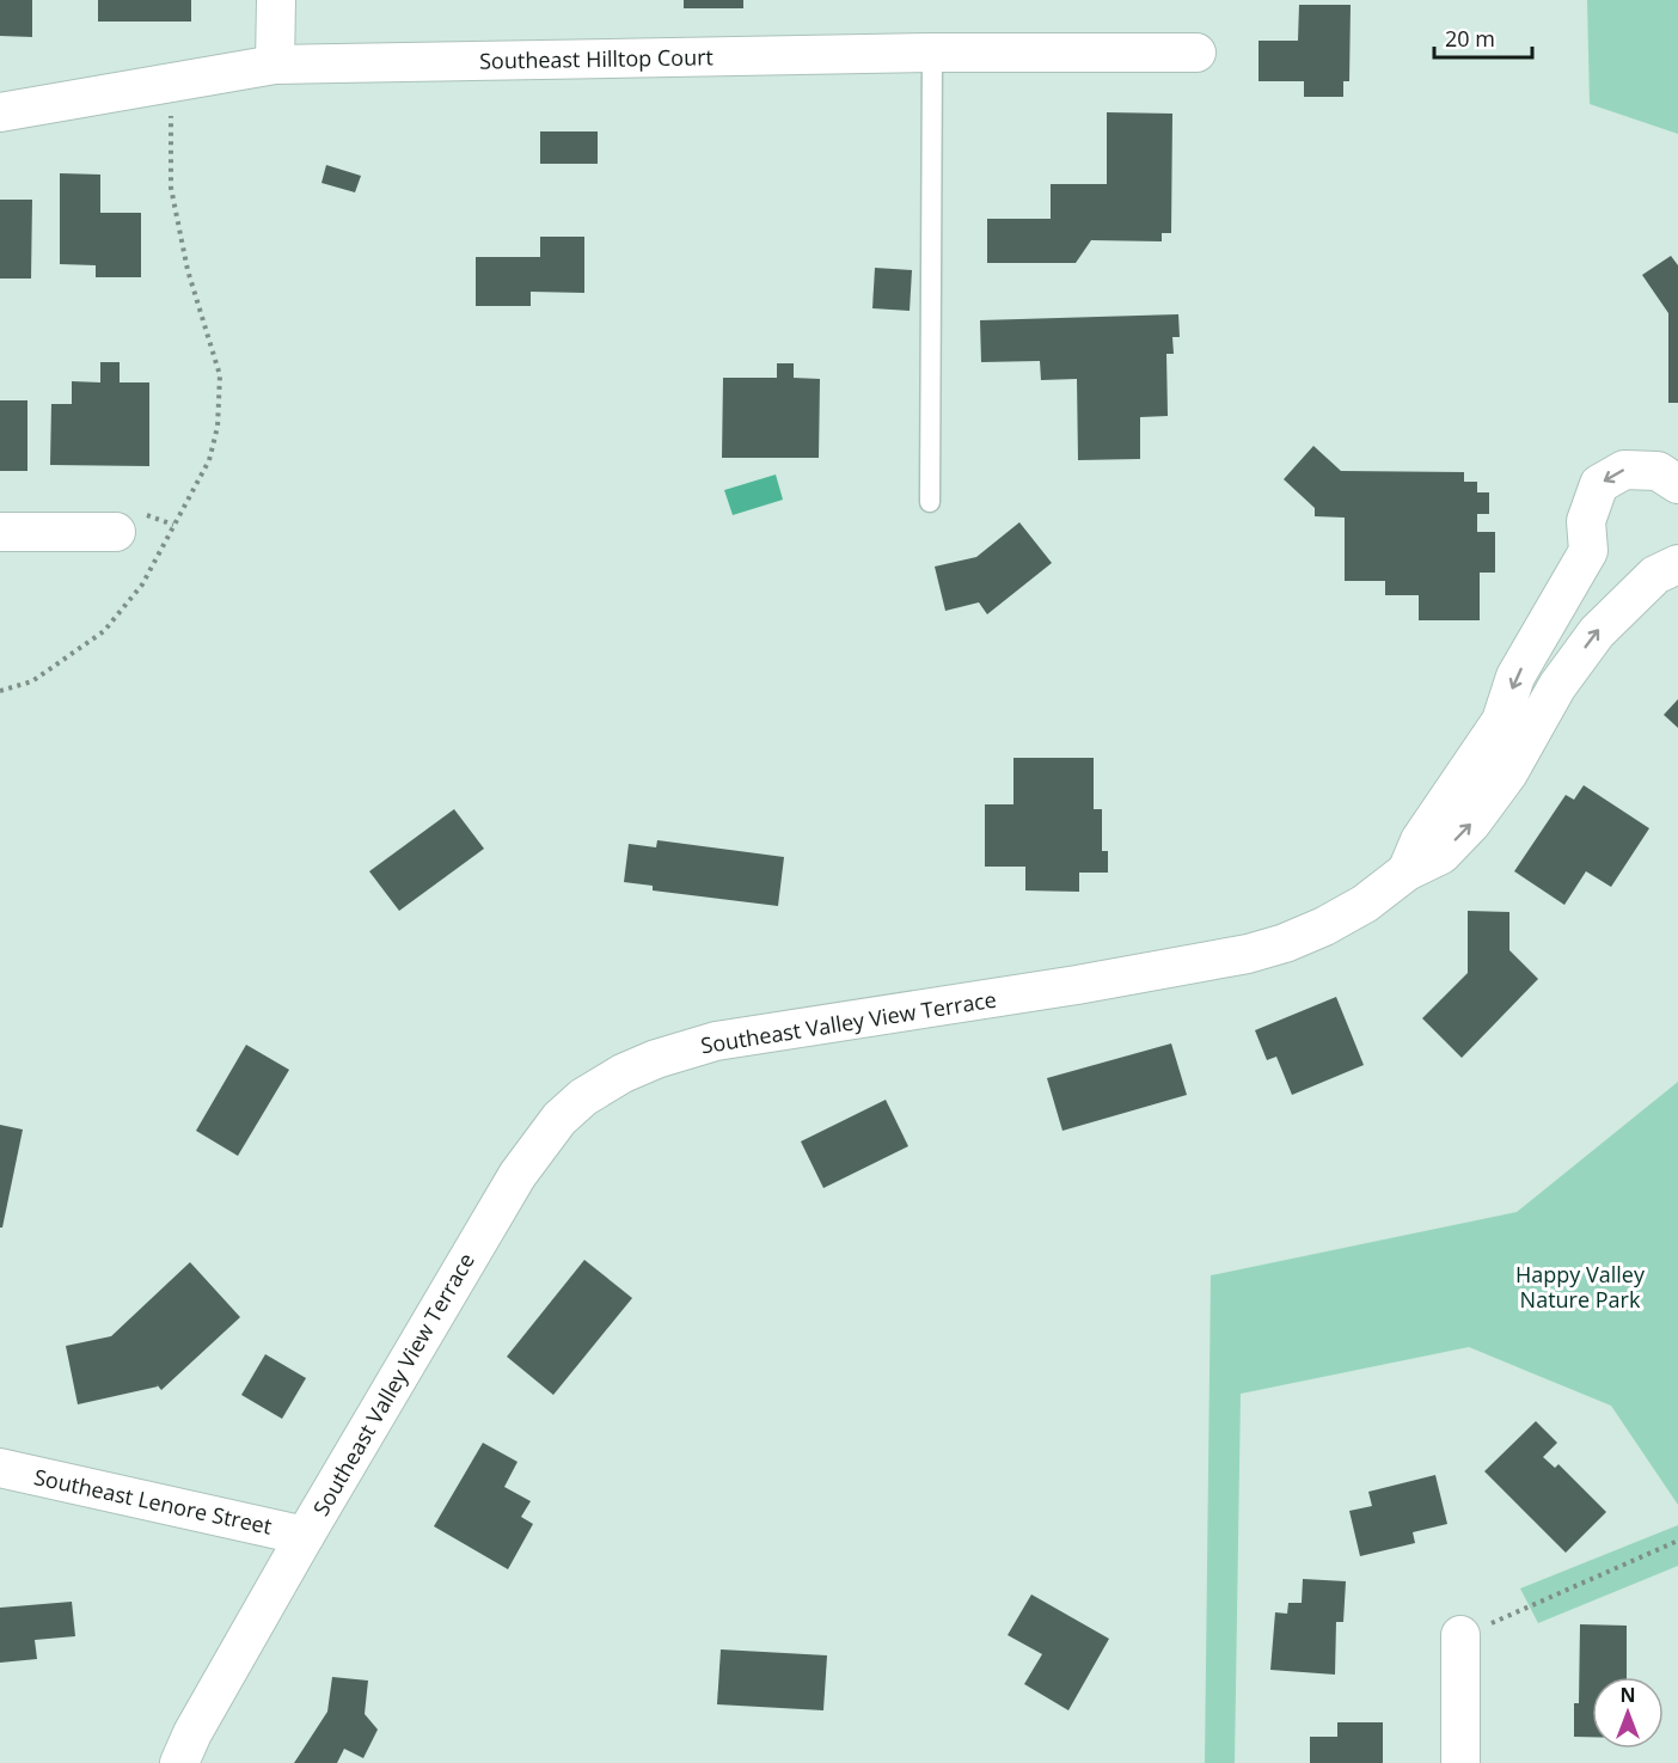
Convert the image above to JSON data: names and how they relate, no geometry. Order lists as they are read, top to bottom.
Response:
{
  "streets": {
    "street": ["Southeast Hilltop Court", "Southeast Valley View Terrace", "Southeast Lenore Street"]
  },
  "crossings": [
    ["Southeast Valley View Terrace", "Southeast Lenore Street"]
  ],
  "parks": ["Happy Valley Nature Park"],
  "scale_bar": "20 m",
  "north": "top"
}
